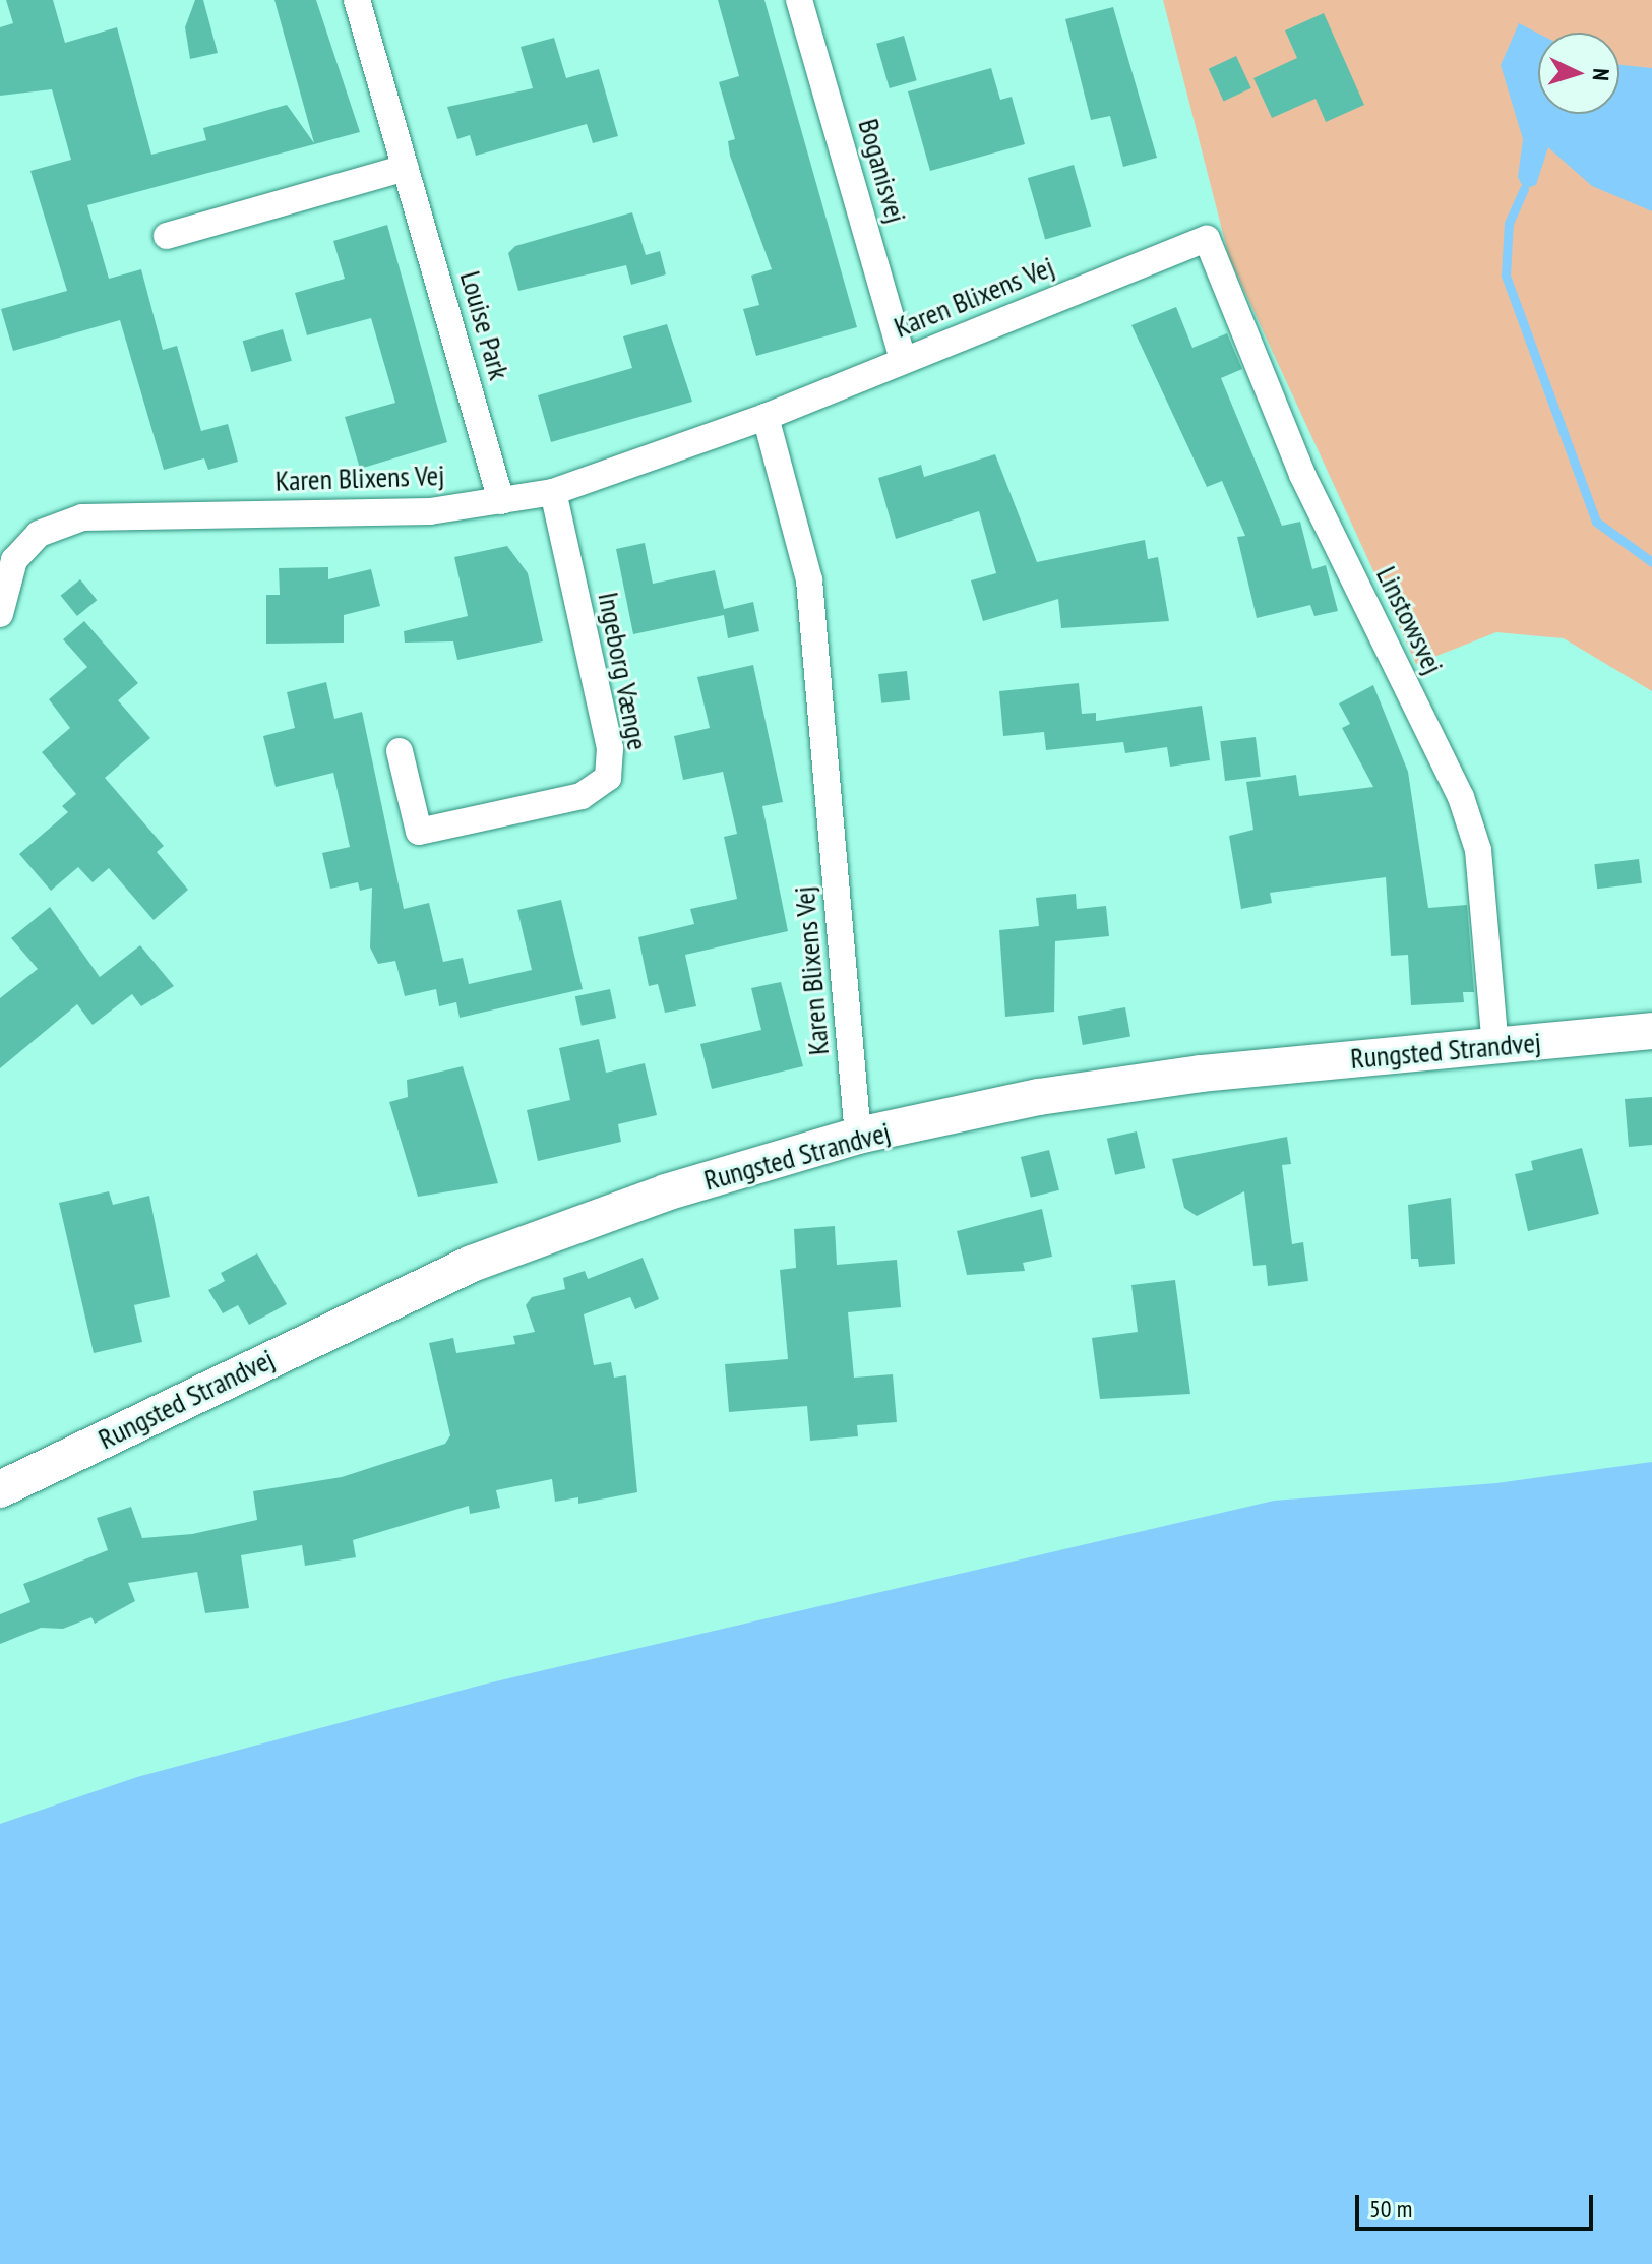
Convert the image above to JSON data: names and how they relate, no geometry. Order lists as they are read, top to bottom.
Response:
{
  "streets": {
    "main road": ["Rungsted Strandvej"],
    "street": [
      "Boganisvej",
      "Karen Blixens Vej",
      "Louise Park",
      "Linstowsvej",
      "Ingeborg Vænge"
    ]
  },
  "crossings": [
    ["Boganisvej", "Karen Blixens Vej"],
    ["Karen Blixens Vej", "Louise Park"],
    ["Karen Blixens Vej", "Linstowsvej"],
    ["Karen Blixens Vej", "Ingeborg Vænge"],
    ["Karen Blixens Vej", "Rungsted Strandvej"],
    ["Linstowsvej", "Rungsted Strandvej"]
  ],
  "scale_bar": "50 m",
  "north": "right"
}
